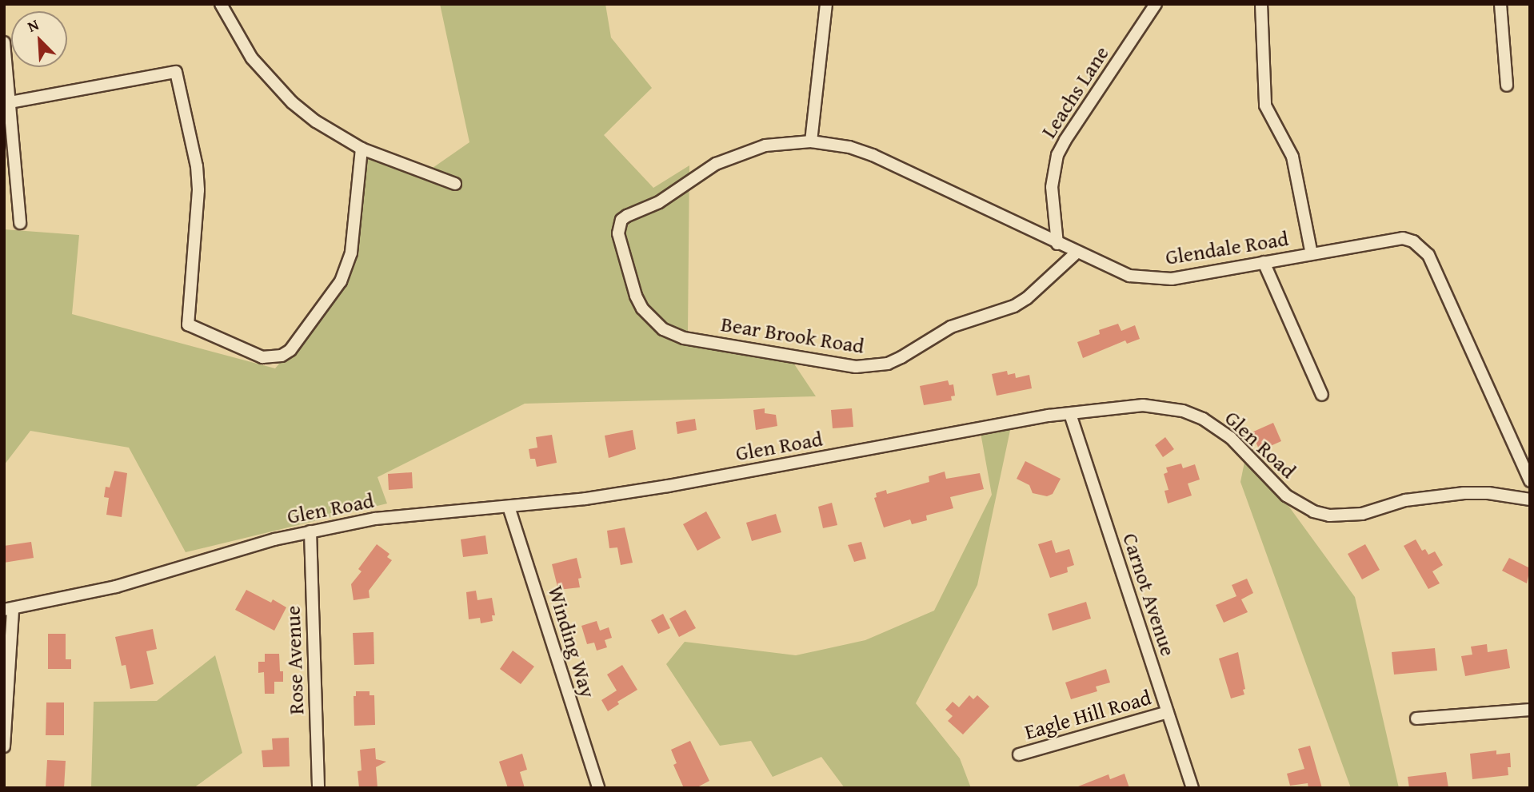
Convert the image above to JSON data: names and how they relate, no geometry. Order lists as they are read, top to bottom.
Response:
{
  "streets": {
    "street": [
      "Leachs Lane",
      "Glendale Road",
      "Bear Brook Road",
      "Glen Road",
      "Carnot Avenue",
      "Winding Way",
      "Rose Avenue",
      "Eagle Hill Road"
    ]
  },
  "crossings": [
    ["Leachs Lane", "Glendale Road"],
    ["Glendale Road", "Bear Brook Road"],
    ["Glen Road", "Carnot Avenue"],
    ["Glen Road", "Winding Way"],
    ["Glen Road", "Rose Avenue"],
    ["Carnot Avenue", "Eagle Hill Road"]
  ],
  "north": "top left"
}
